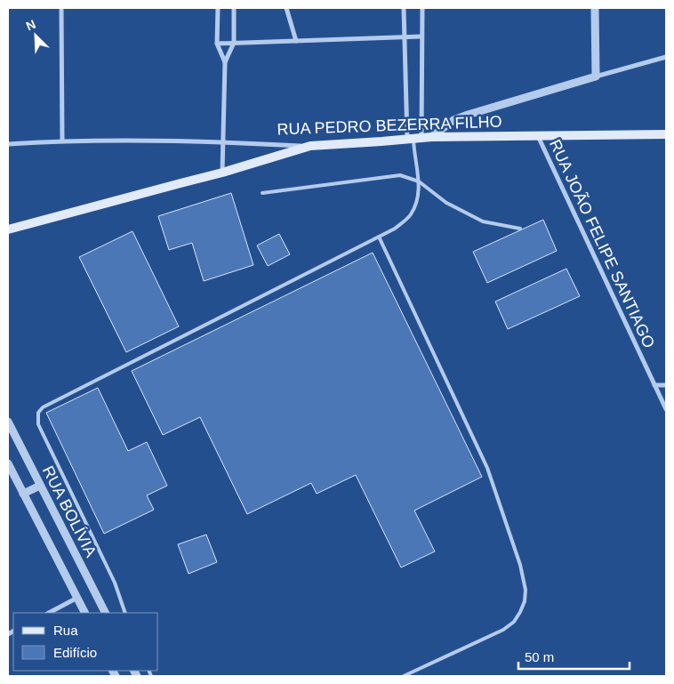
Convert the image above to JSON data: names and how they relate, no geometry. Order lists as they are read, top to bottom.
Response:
{
  "streets": {
    "main road": ["RUA PEDRO BEZERRA FILHO"],
    "street": ["RUA JOÃO FELIPE SANTIAGO", "RUA BOLÍVIA"]
  },
  "crossings": [
    ["RUA PEDRO BEZERRA FILHO", "RUA JOÃO FELIPE SANTIAGO"]
  ],
  "legend": ["Rua", "Edifício"],
  "scale_bar": "50 m",
  "north": "top left"
}
